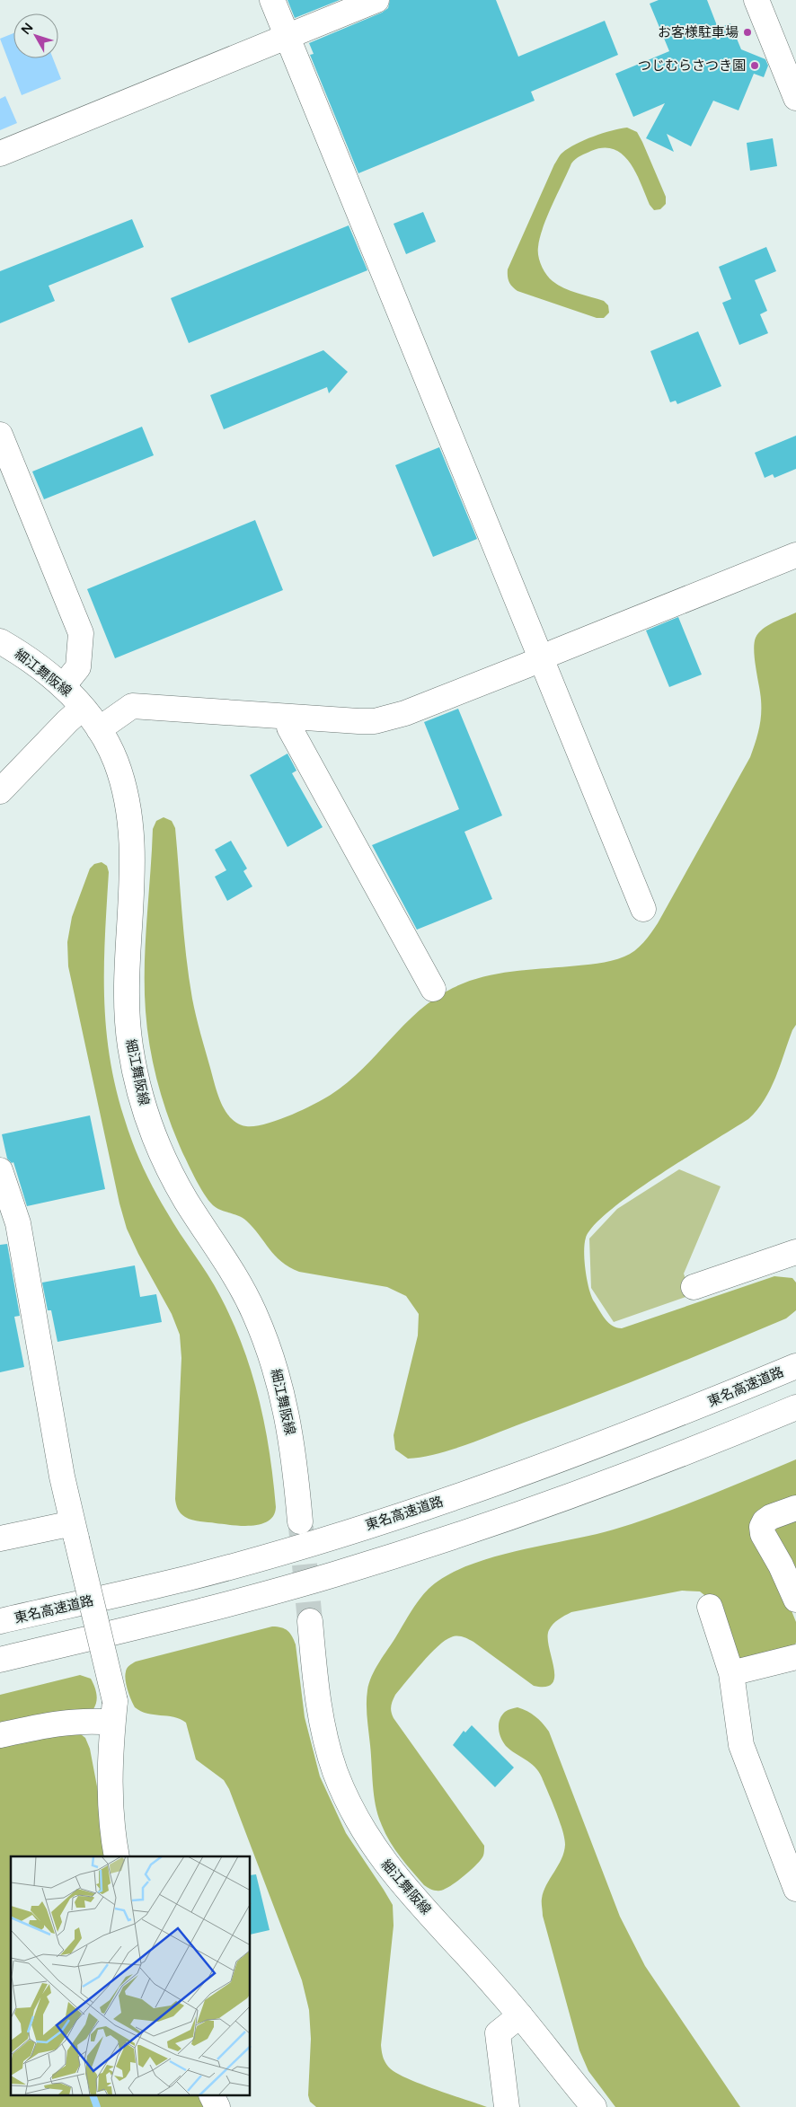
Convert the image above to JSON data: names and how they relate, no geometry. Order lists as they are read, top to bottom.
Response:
{
  "streets": {
    "main road": ["細江舞阪線", "東名高速道路"]
  },
  "places": ["お客様駐車場", "つじむらさつき園"],
  "north": "top left"
}
